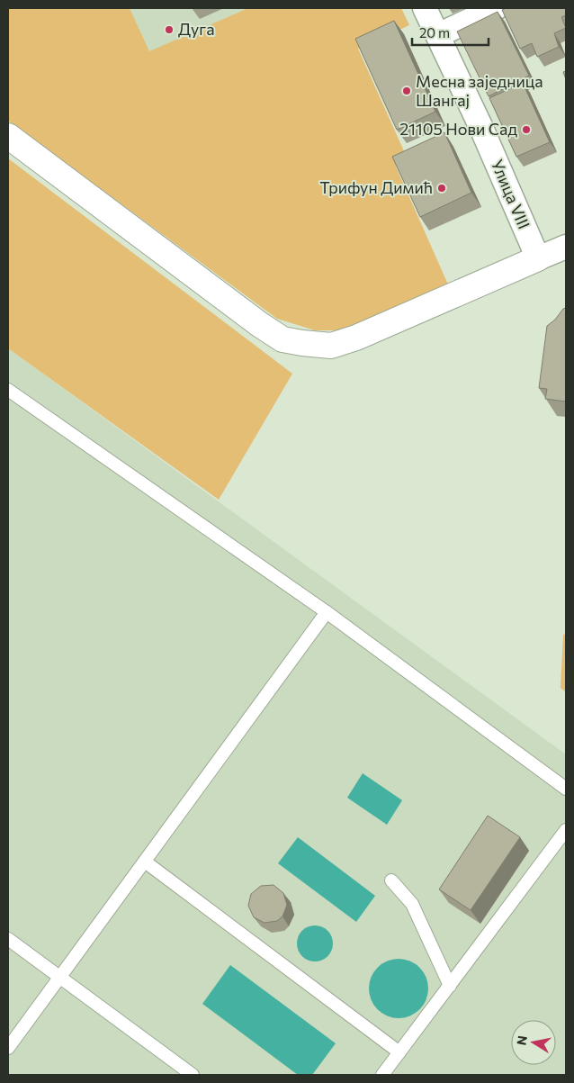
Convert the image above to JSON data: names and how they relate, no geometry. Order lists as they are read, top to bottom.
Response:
{
  "streets": {
    "street": ["Улица VIII"]
  },
  "places": [
    "Дуга",
    "Месна заједница Шангај",
    "21105 Нови Сад",
    "Трифун Димић"
  ],
  "scale_bar": "20 m",
  "north": "left"
}
